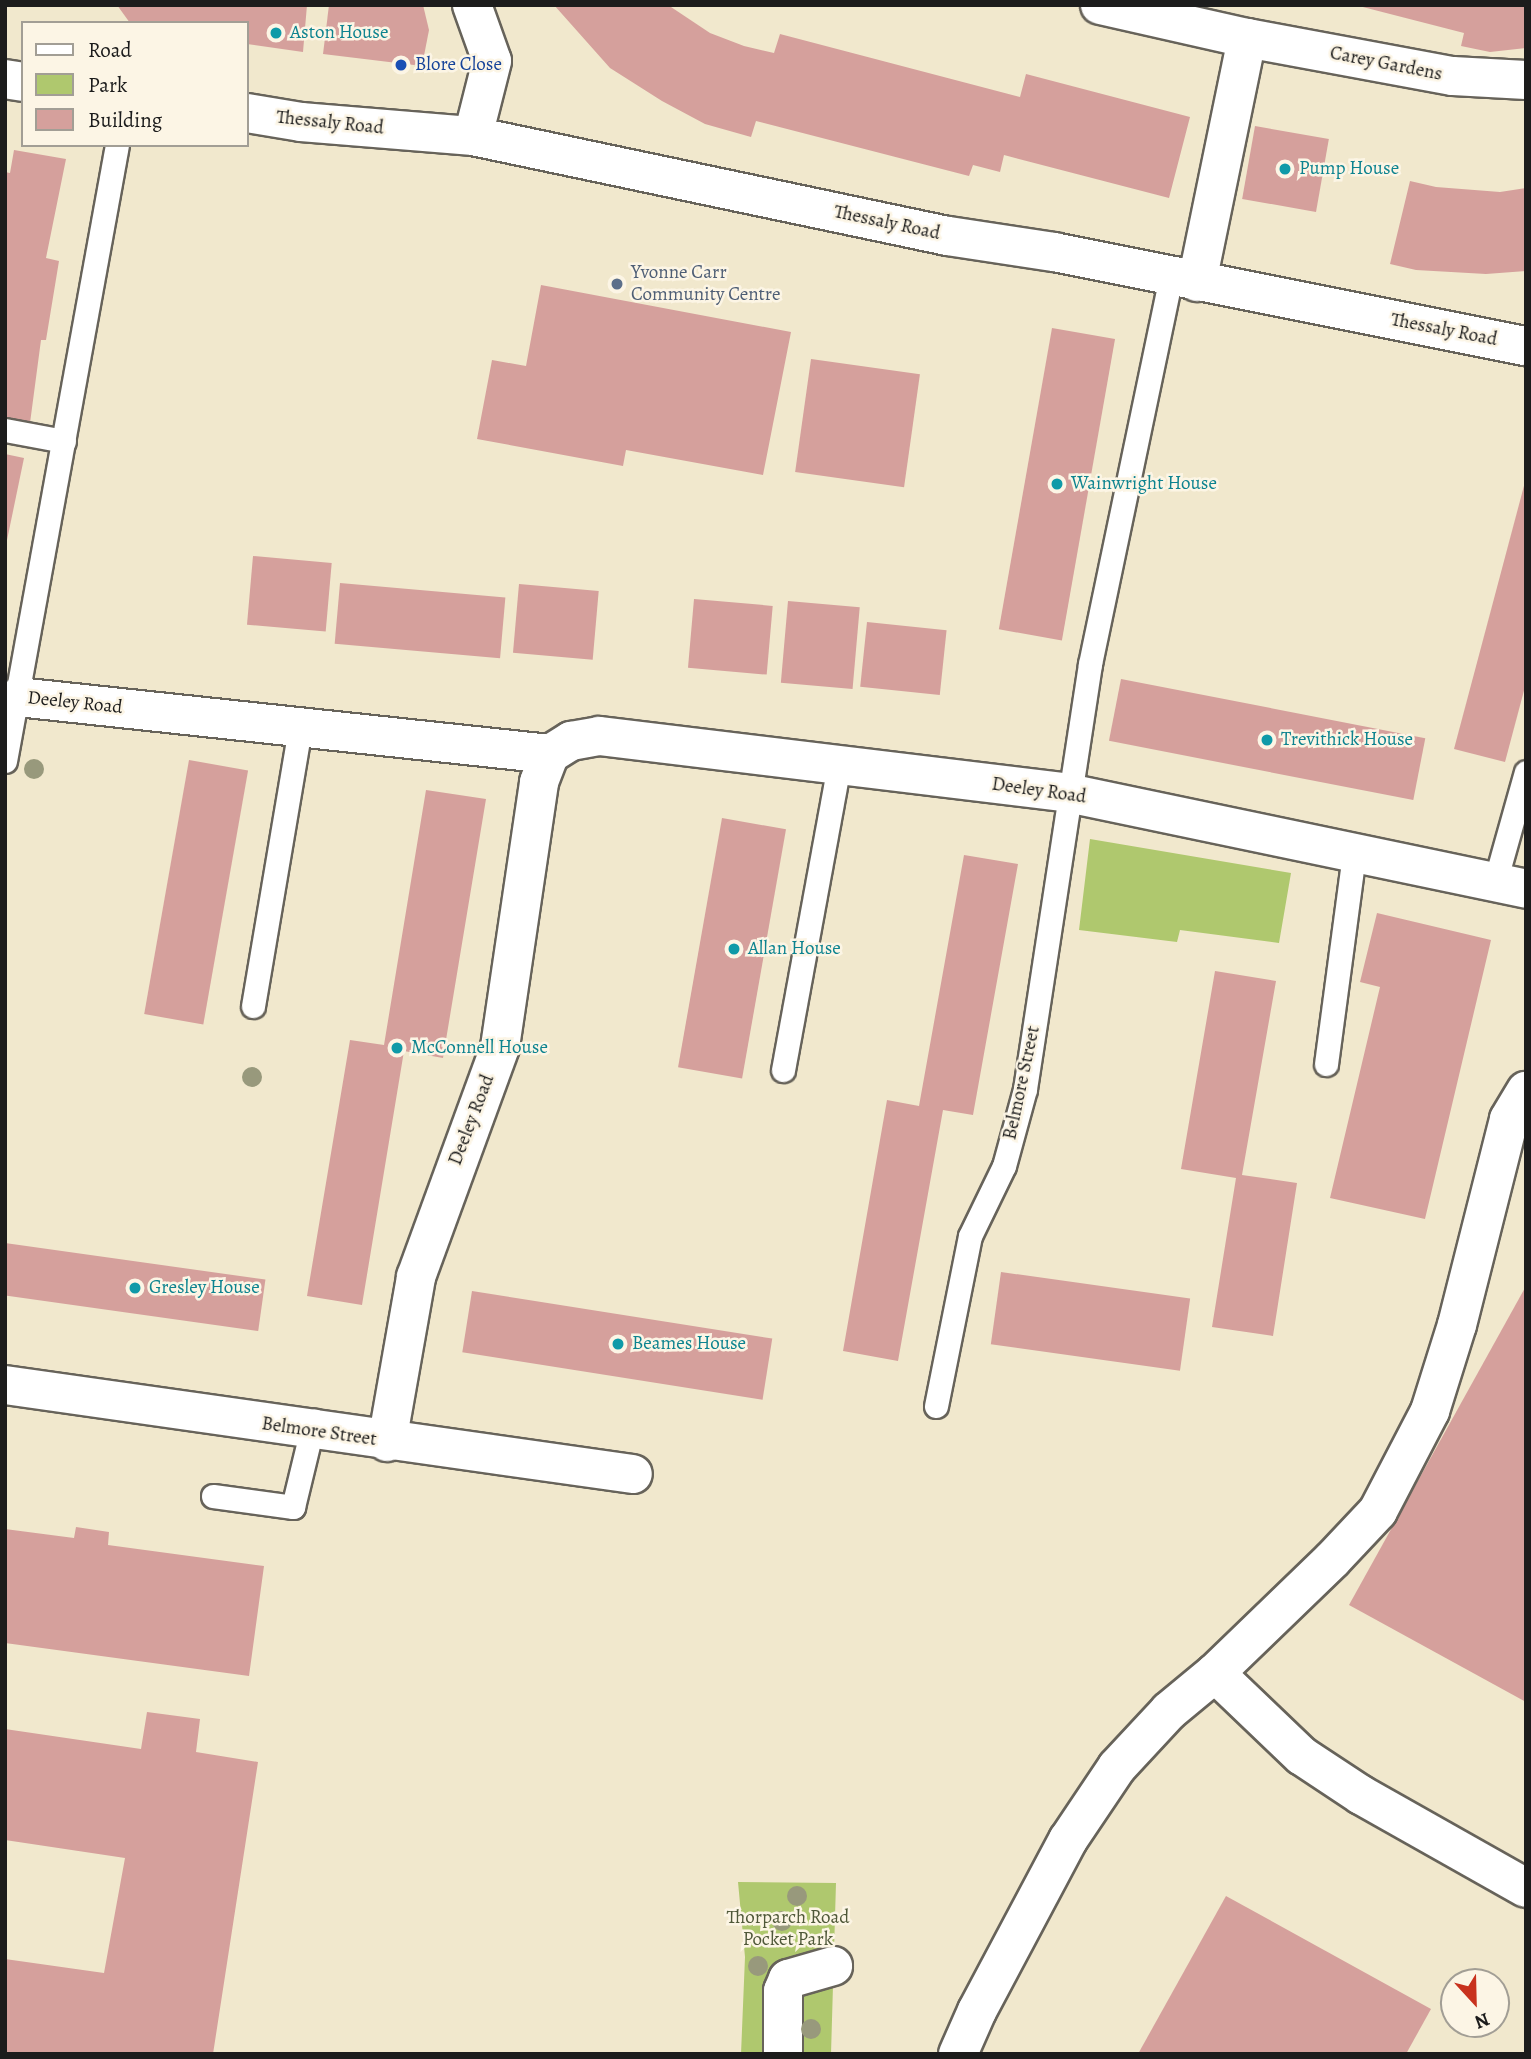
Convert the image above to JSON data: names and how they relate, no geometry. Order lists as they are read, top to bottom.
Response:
{
  "streets": {
    "street": [
      "Carey Gardens",
      "Thessaly Road",
      "Deeley Road",
      "Belmore Street"
    ]
  },
  "crossings": [
    ["Thessaly Road", "Belmore Street"],
    ["Deeley Road", "Belmore Street"]
  ],
  "parks": ["Thorparch Road Pocket Park"],
  "places": [
    "Aston House",
    "Blore Close",
    "Pump House",
    "Yvonne Carr Community Centre",
    "Wainwright House",
    "Trevithick House",
    "Allan House",
    "McConnell House",
    "Gresley House",
    "Beames House"
  ],
  "legend": ["Road", "Park", "Building"],
  "north": "bottom"
}
